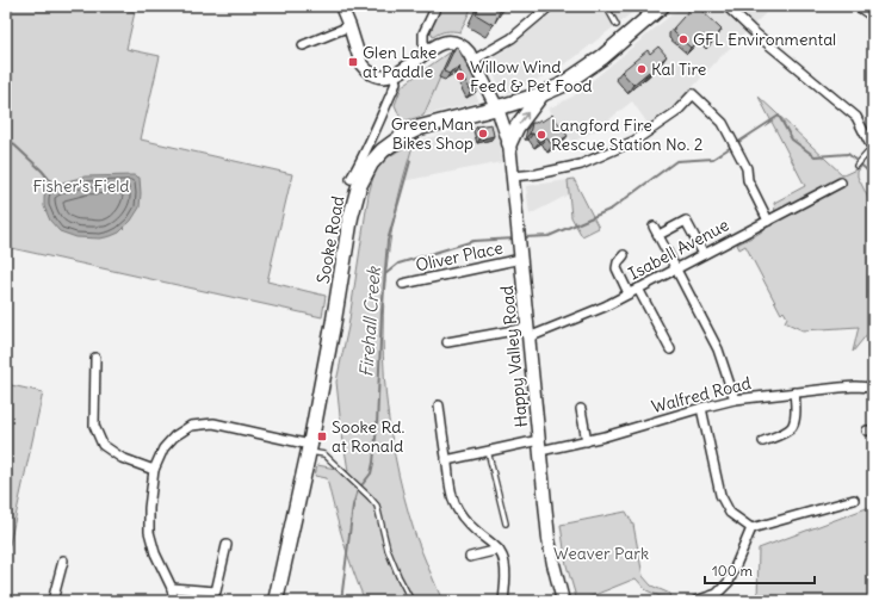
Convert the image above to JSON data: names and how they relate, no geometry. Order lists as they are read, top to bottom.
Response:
{
  "streets": {
    "main road": ["Sooke Road", "Happy Valley Road"],
    "street": ["Isabell Avenue", "Oliver Place", "Walfred Road"]
  },
  "crossings": [
    ["Sooke Road", "Happy Valley Road"],
    ["Isabell Avenue", "Happy Valley Road"],
    ["Oliver Place", "Happy Valley Road"],
    ["Happy Valley Road", "Walfred Road"]
  ],
  "water": ["Firehall Creek"],
  "parks": ["Fisher's Field", "Weaver Park"],
  "places": {
    "other": [
      "GFL Environmental",
      "Kal Tire",
      "Willow Wind Feed & Pet Food",
      "Green Man Bikes Shop",
      "Langford Fire Rescue Station No. 2"
    ],
    "transit": ["Glen Lake at Paddle", "Sooke Rd. at Ronald"]
  },
  "scale_bar": "100 m"
}
